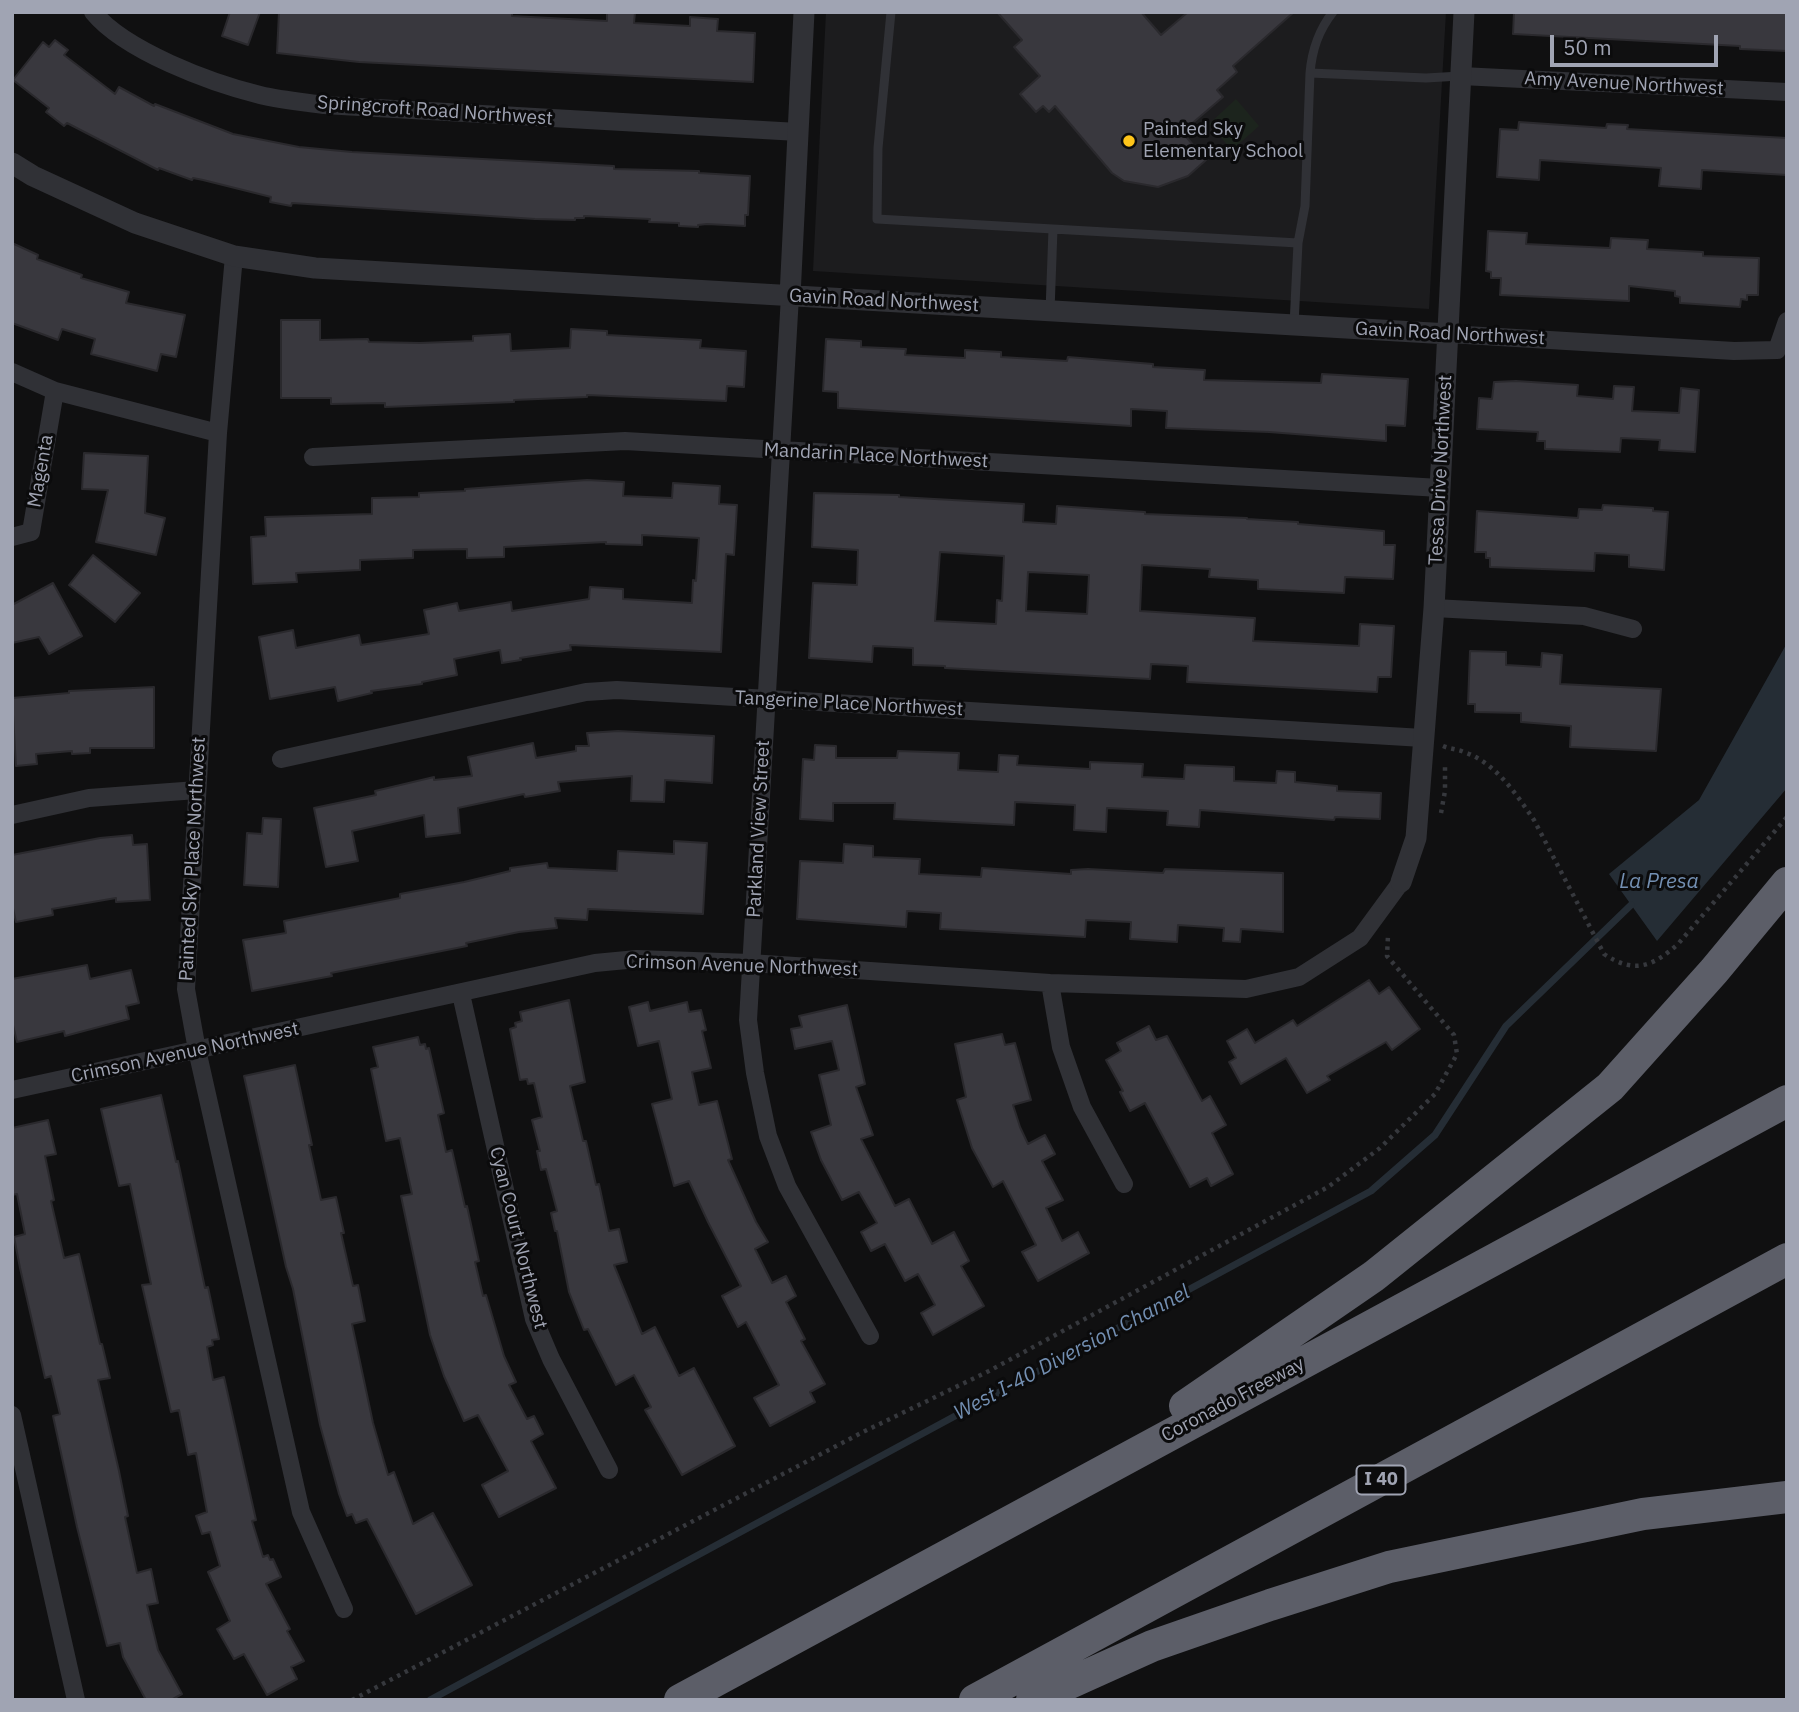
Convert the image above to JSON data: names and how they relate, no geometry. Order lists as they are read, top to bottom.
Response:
{
  "streets": {
    "highway": ["Coronado Freeway", "I 40"],
    "street": [
      "Amy Avenue Northwest",
      "Springcroft Road Northwest",
      "Gavin Road Northwest",
      "Mandarin Place Northwest",
      "Tessa Drive Northwest",
      "Magenta",
      "Tangerine Place Northwest",
      "Parkland View Street",
      "Painted Sky Place Northwest",
      "Crimson Avenue Northwest",
      "Cyan Court Northwest"
    ]
  },
  "crossings": [
    ["Amy Avenue Northwest", "Tessa Drive Northwest"],
    ["Gavin Road Northwest", "Tessa Drive Northwest"],
    ["Gavin Road Northwest", "Parkland View Street"],
    ["Gavin Road Northwest", "Painted Sky Place Northwest"],
    ["Mandarin Place Northwest", "Tessa Drive Northwest"],
    ["Mandarin Place Northwest", "Parkland View Street"],
    ["Tessa Drive Northwest", "Tangerine Place Northwest"],
    ["Tessa Drive Northwest", "Crimson Avenue Northwest"],
    ["Tangerine Place Northwest", "Parkland View Street"],
    ["Parkland View Street", "Crimson Avenue Northwest"],
    ["Painted Sky Place Northwest", "Crimson Avenue Northwest"],
    ["Crimson Avenue Northwest", "Cyan Court Northwest"]
  ],
  "water": ["La Presa", "West I-40 Diversion Channel"],
  "places": ["Painted Sky Elementary School"],
  "scale_bar": "50 m"
}
